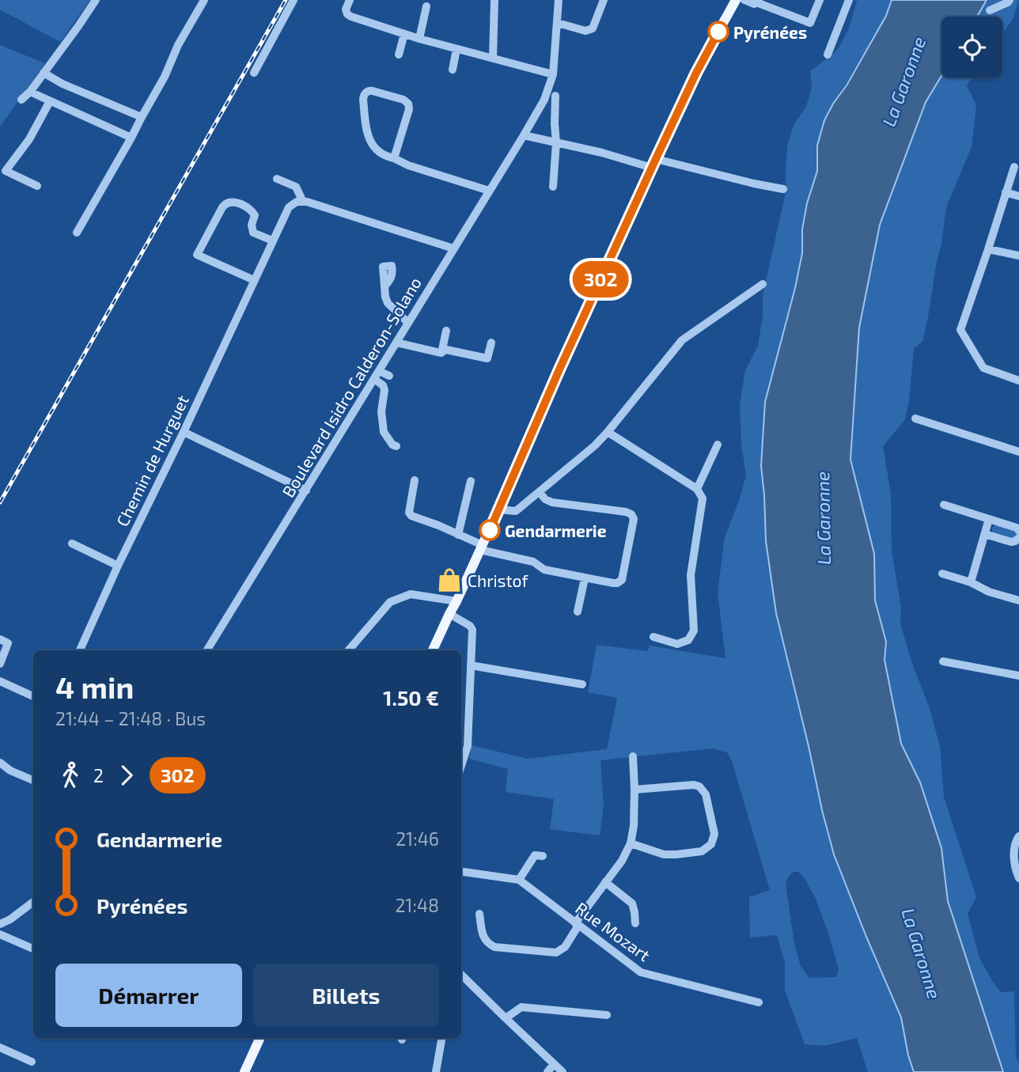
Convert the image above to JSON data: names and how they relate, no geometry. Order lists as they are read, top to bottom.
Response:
{
  "streets": {
    "street": ["Boulevard Isidro Calderon-Solano", "Chemin de Hurguet", "Rue Mozart"]
  },
  "water": ["La Garonne"],
  "places": {
    "other": ["Pyrénées", "Gendarmerie"],
    "shop": ["Christof"]
  },
  "lines": ["bus line 302"],
  "page": {
    "on_map": "302",
    "heading": ["4 min", "21:44 – 21:48 · Bus", "1.50 €"],
    "legs": ["2", "302"],
    "list": [
      {
        "name": "Gendarmerie",
        "value": "21:46"
      },
      {
        "name": "Pyrénées",
        "value": "21:48"
      }
    ],
    "buttons": ["Démarrer", "Billets"]
  }
}
